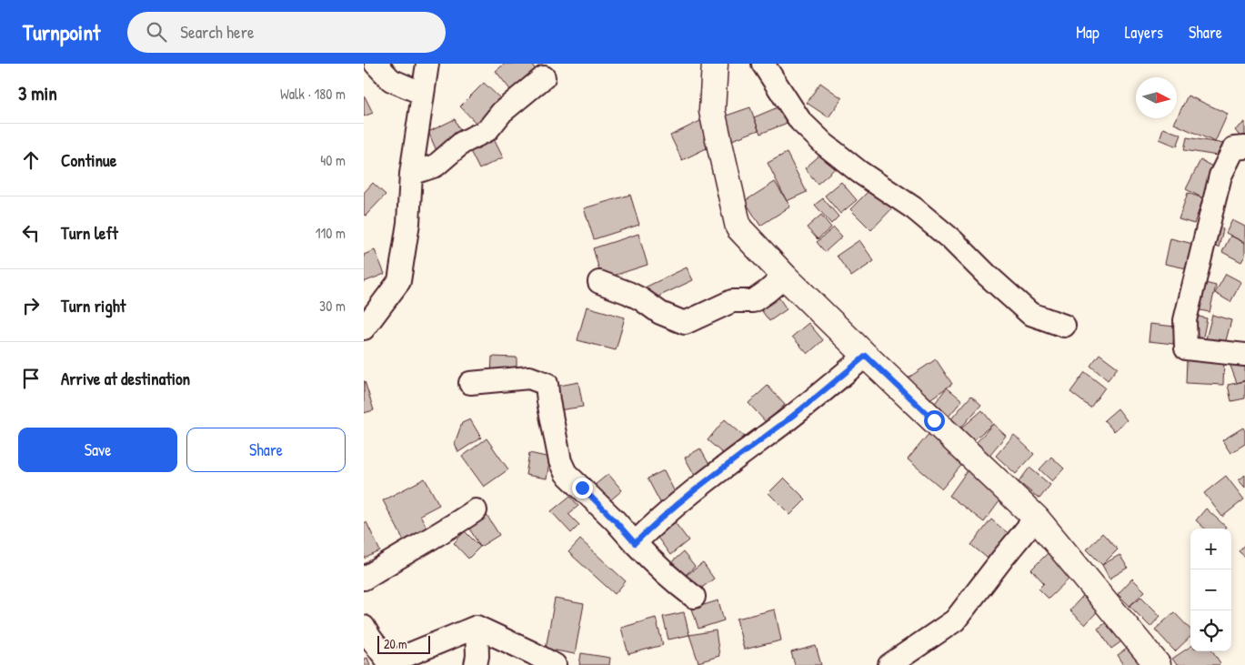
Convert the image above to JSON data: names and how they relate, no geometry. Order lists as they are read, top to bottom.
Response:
{
  "scale_bar": "20 m",
  "north": "right",
  "page": {
    "header": "Turnpoint",
    "search": "Search here",
    "nav": ["Map", "Layers", "Share"],
    "heading": ["3 min", "Walk · 180 m"],
    "list": [
      ["Continue", "40 m"],
      ["Turn left", "110 m"],
      ["Turn right", "30 m"],
      "Arrive at destination"
    ],
    "buttons": ["Save", "Share"],
    "map_buttons": ["+", "−"],
    "scale": "20 m"
  }
}
